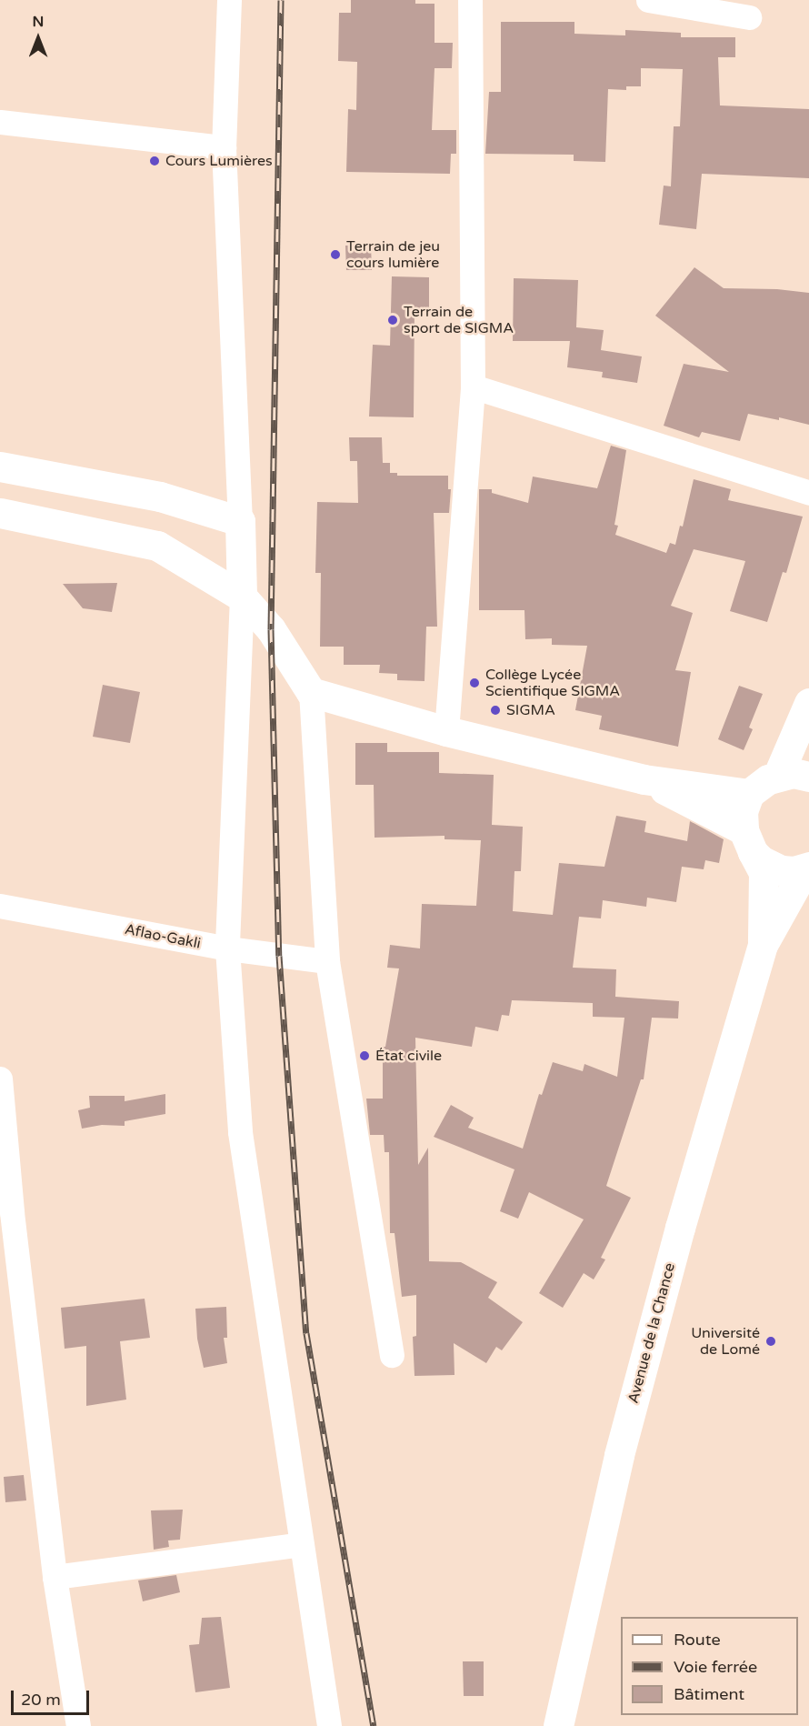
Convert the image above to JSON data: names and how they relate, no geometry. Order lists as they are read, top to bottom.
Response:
{
  "streets": {
    "street": ["Aflao-Gakli", "Avenue de la Chance"]
  },
  "places": [
    "Cours Lumières",
    "Terrain de jeu cours lumière",
    "Terrain de sport de SIGMA",
    "Collège Lycée Scientifique SIGMA",
    "SIGMA",
    "État civile",
    "Université de Lomé"
  ],
  "legend": ["Route", "Voie ferrée", "Bâtiment"],
  "scale_bar": "20 m",
  "north": "top"
}
